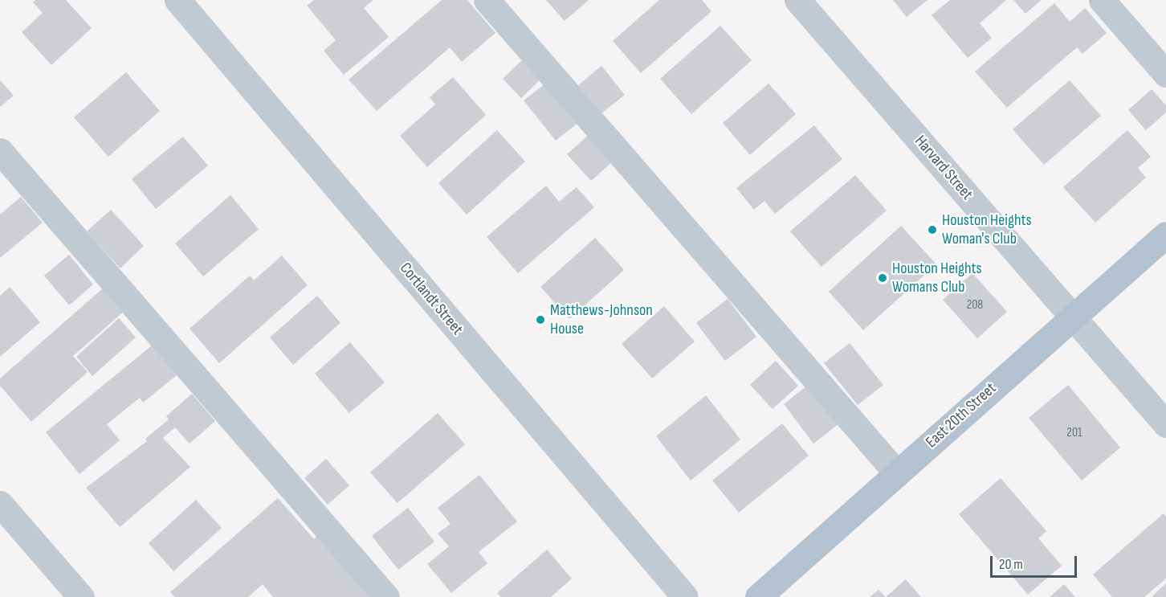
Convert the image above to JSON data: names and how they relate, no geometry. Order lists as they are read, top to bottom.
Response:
{
  "streets": {
    "main road": ["East 20th Street"],
    "street": ["Harvard Street", "Cortlandt Street"]
  },
  "crossings": [
    ["Harvard Street", "East 20th Street"]
  ],
  "places": ["Houston Heights Woman's Club", "Houston Heights Womans Club", "Matthews-Johnson House"],
  "house_numbers": ["208", "201"],
  "scale_bar": "20 m"
}
